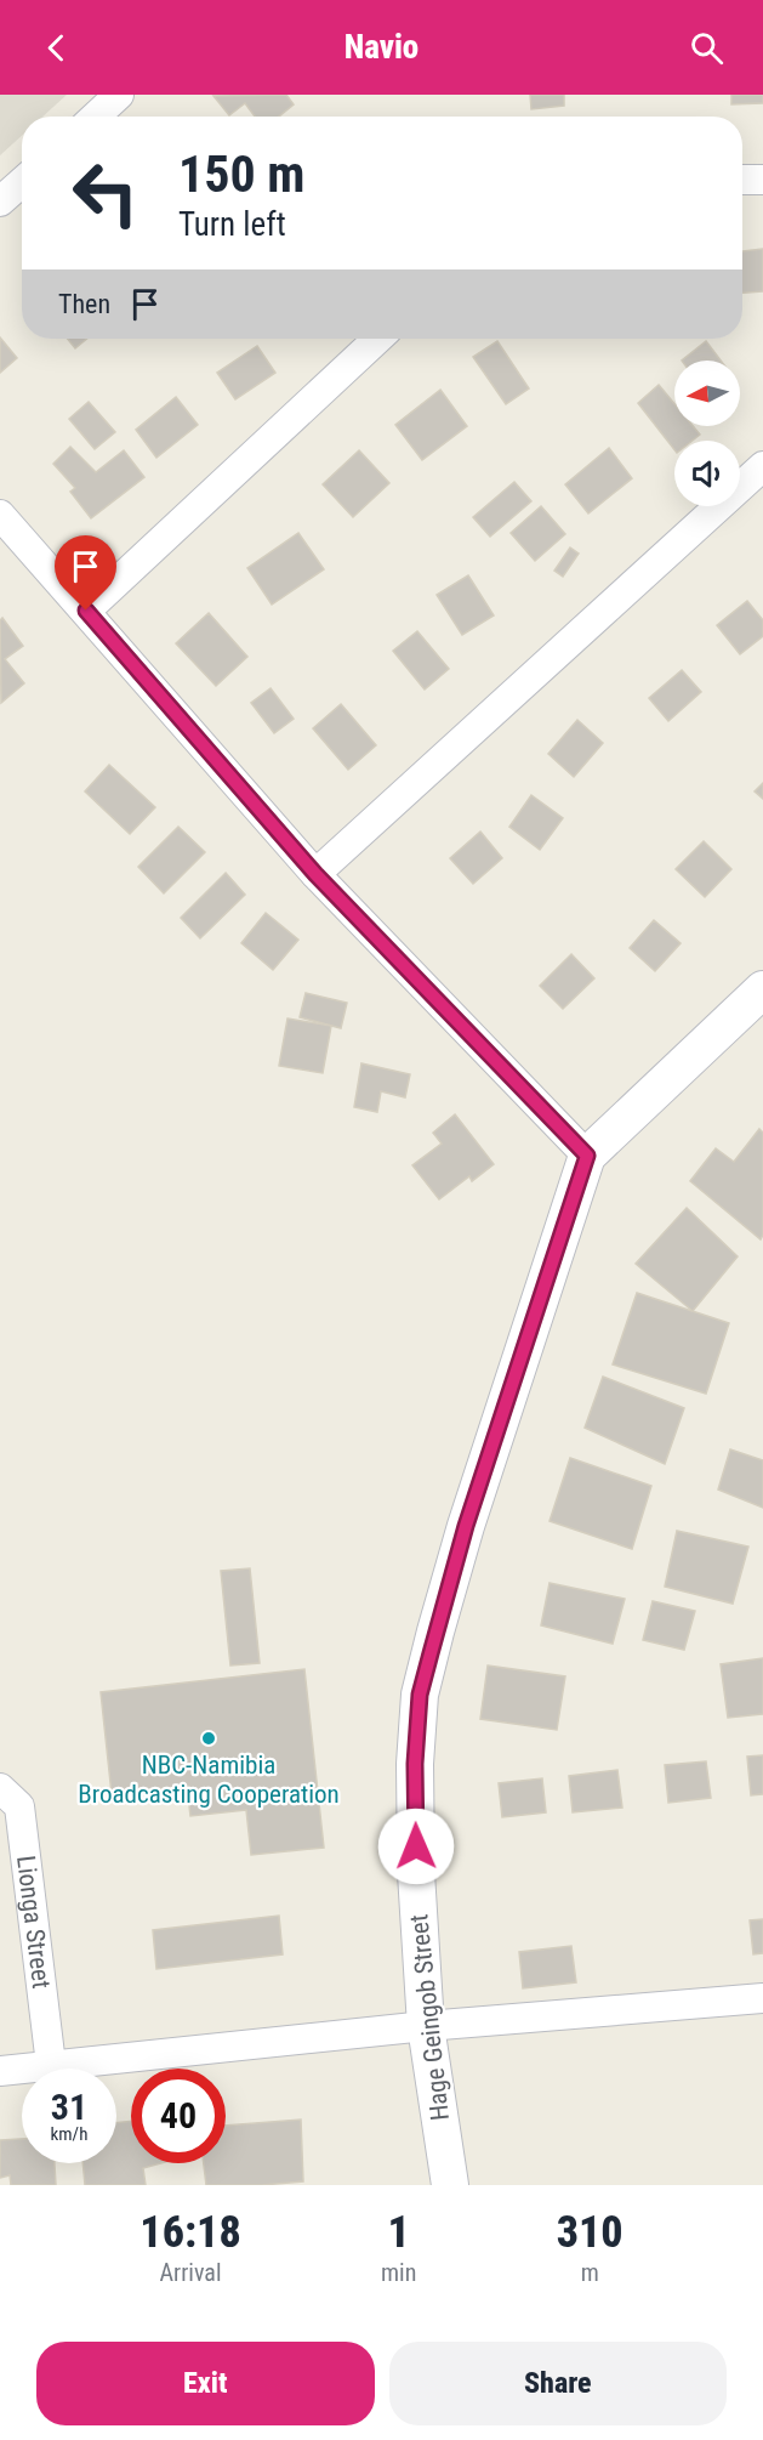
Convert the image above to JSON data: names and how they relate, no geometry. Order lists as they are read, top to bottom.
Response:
{
  "streets": {
    "street": ["Lionga Street", "Hage Geingob Street"]
  },
  "places": ["NBC-Namibia Broadcasting Cooperation"],
  "north": "left",
  "page": {
    "header": "Navio",
    "turn": ["150 m", "Turn left"],
    "then": "Then",
    "speed": "31 km/h",
    "limit": "40",
    "eta": [
      "16:18",
      "Arrival",
      "1",
      "min",
      "310",
      "m"
    ],
    "buttons": ["Exit", "Share"]
  }
}
